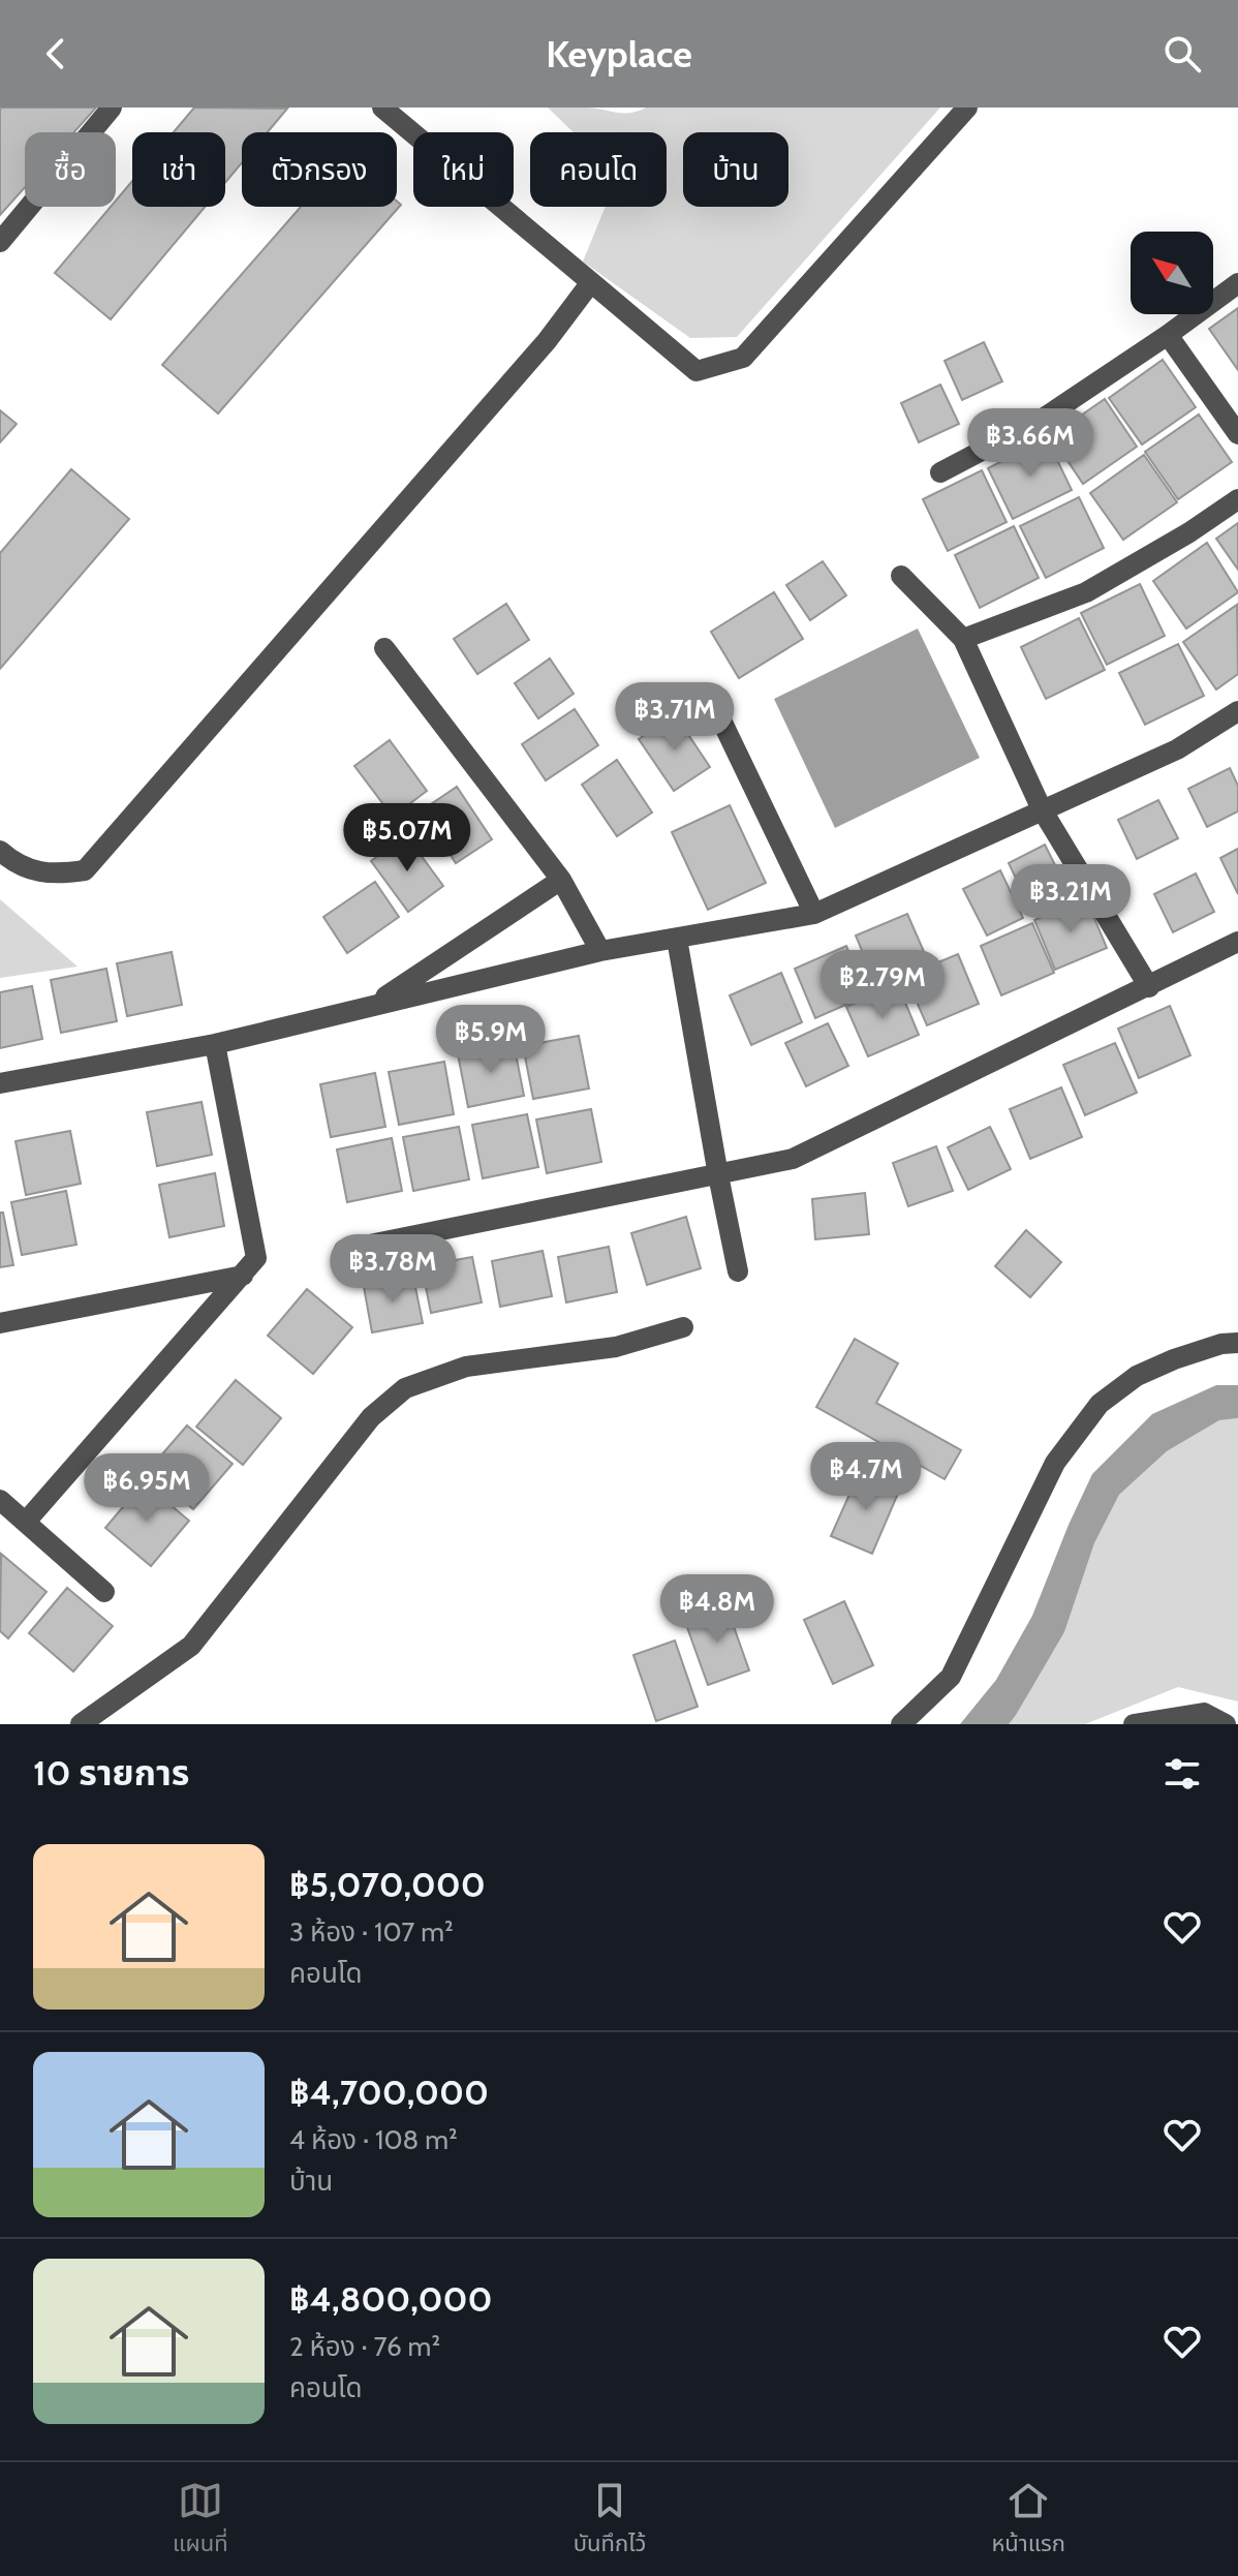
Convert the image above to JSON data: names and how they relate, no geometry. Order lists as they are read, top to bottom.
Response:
{
  "north": "top left",
  "page": {
    "header": "Keyplace",
    "chip": [
      "ซื้อ",
      "เช่า",
      "ตัวกรอง",
      "ใหม่",
      "คอนโด",
      "บ้าน"
    ],
    "price": [
      "฿3.66M",
      "฿3.71M",
      "฿5.07M",
      "฿3.21M",
      "฿2.79M",
      "฿5.9M",
      "฿3.78M",
      "฿4.7M",
      "฿6.95M",
      "฿4.8M"
    ],
    "heading": "10 รายการ",
    "list": [
      {
        "name": "฿5,070,000",
        "note": "3 ห้อง · 107 m² · คอนโด"
      },
      {
        "name": "฿4,700,000",
        "note": "4 ห้อง · 108 m² · บ้าน"
      },
      {
        "name": "฿4,800,000",
        "note": "2 ห้อง · 76 m² · คอนโด"
      }
    ],
    "tabs": ["แผนที่", "บันทึกไว้", "หน้าแรก"]
  }
}
